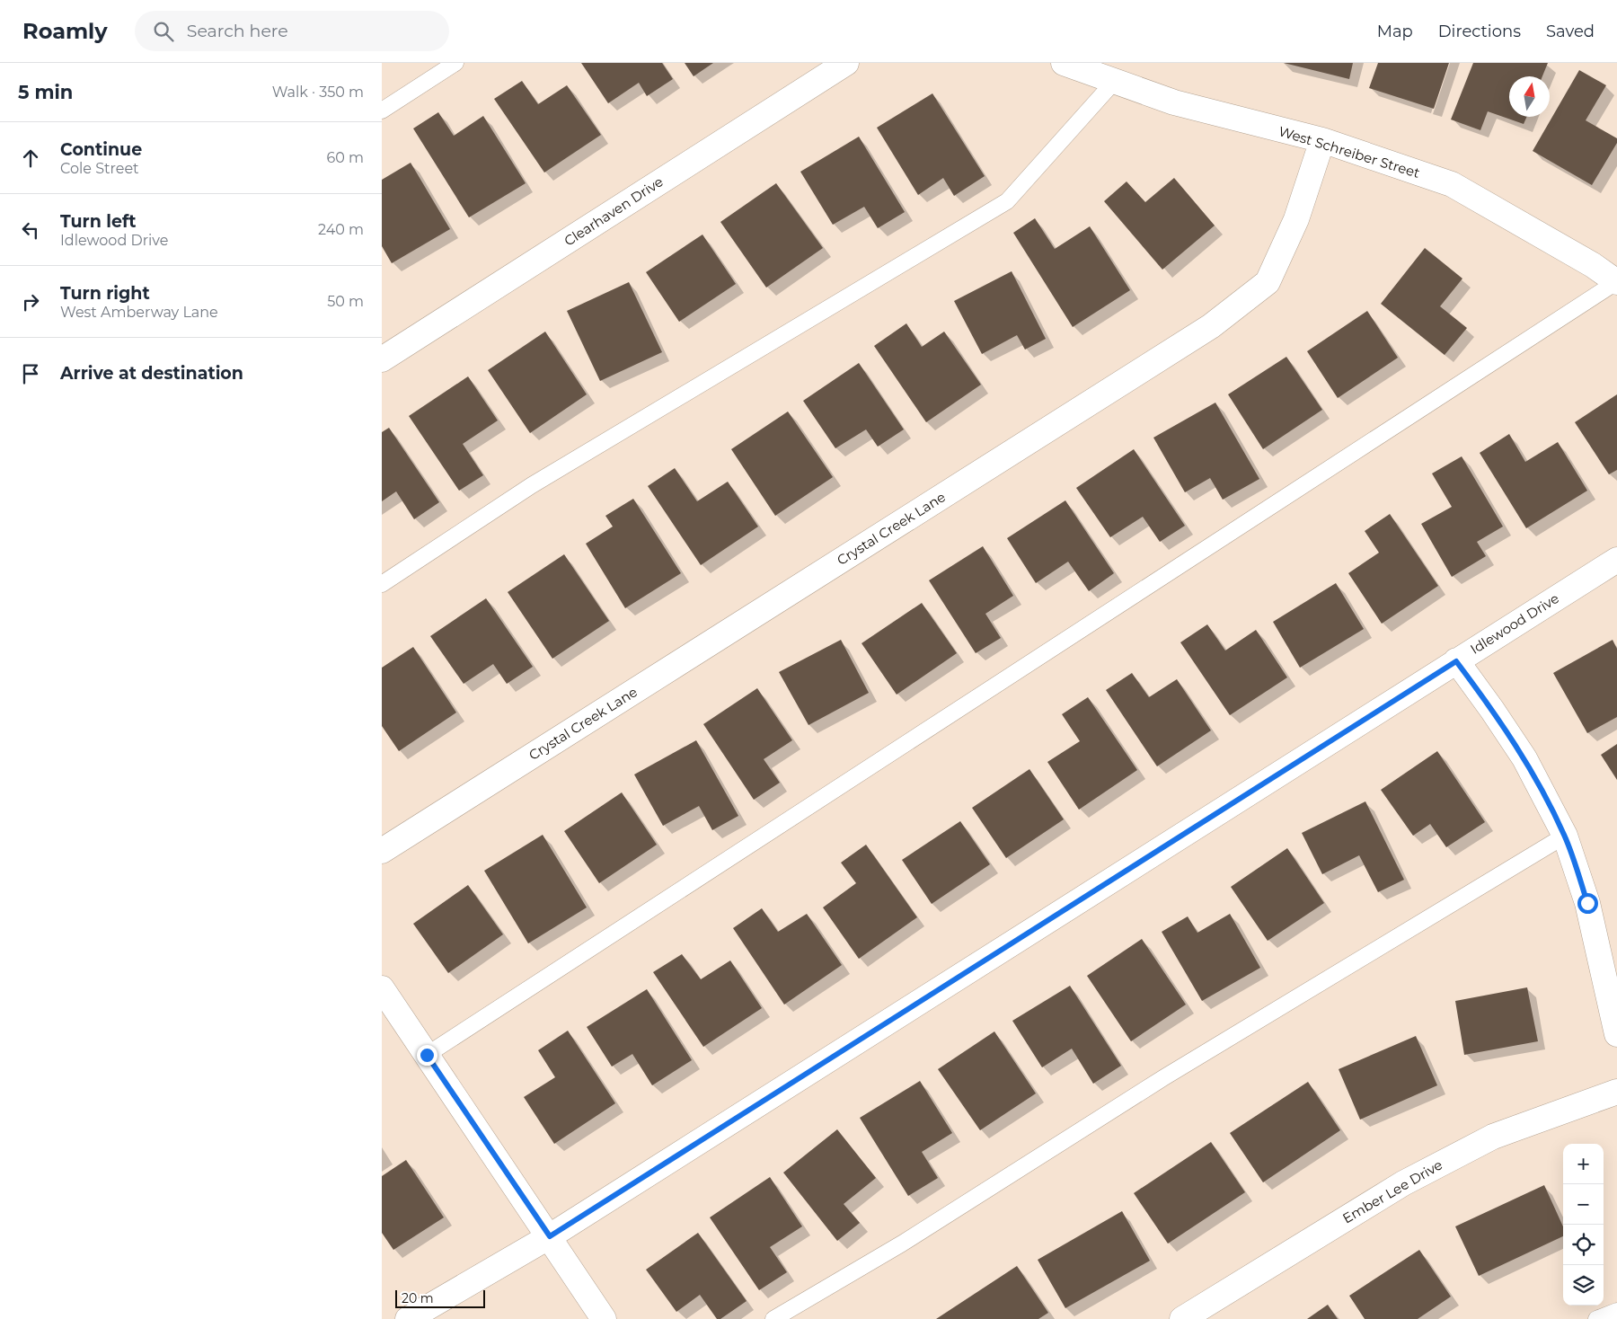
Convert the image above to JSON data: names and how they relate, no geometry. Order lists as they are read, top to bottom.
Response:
{
  "streets": {
    "street": [
      "West Schreiber Street",
      "Clearhaven Drive",
      "Crystal Creek Lane",
      "Idlewood Drive",
      "Ember Lee Drive"
    ]
  },
  "crossings": [
    ["West Schreiber Street", "Crystal Creek Lane"]
  ],
  "scale_bar": "20 m",
  "north": "top",
  "page": {
    "header": "Roamly",
    "search": "Search here",
    "nav": ["Map", "Directions", "Saved"],
    "heading": ["5 min", "Walk · 350 m"],
    "list": [
      ["Continue", "Cole Street", "60 m"],
      ["Turn left", "Idlewood Drive", "240 m"],
      ["Turn right", "West Amberway Lane", "50 m"],
      "Arrive at destination"
    ],
    "map_buttons": ["+", "−"],
    "scale": "20 m"
  }
}
